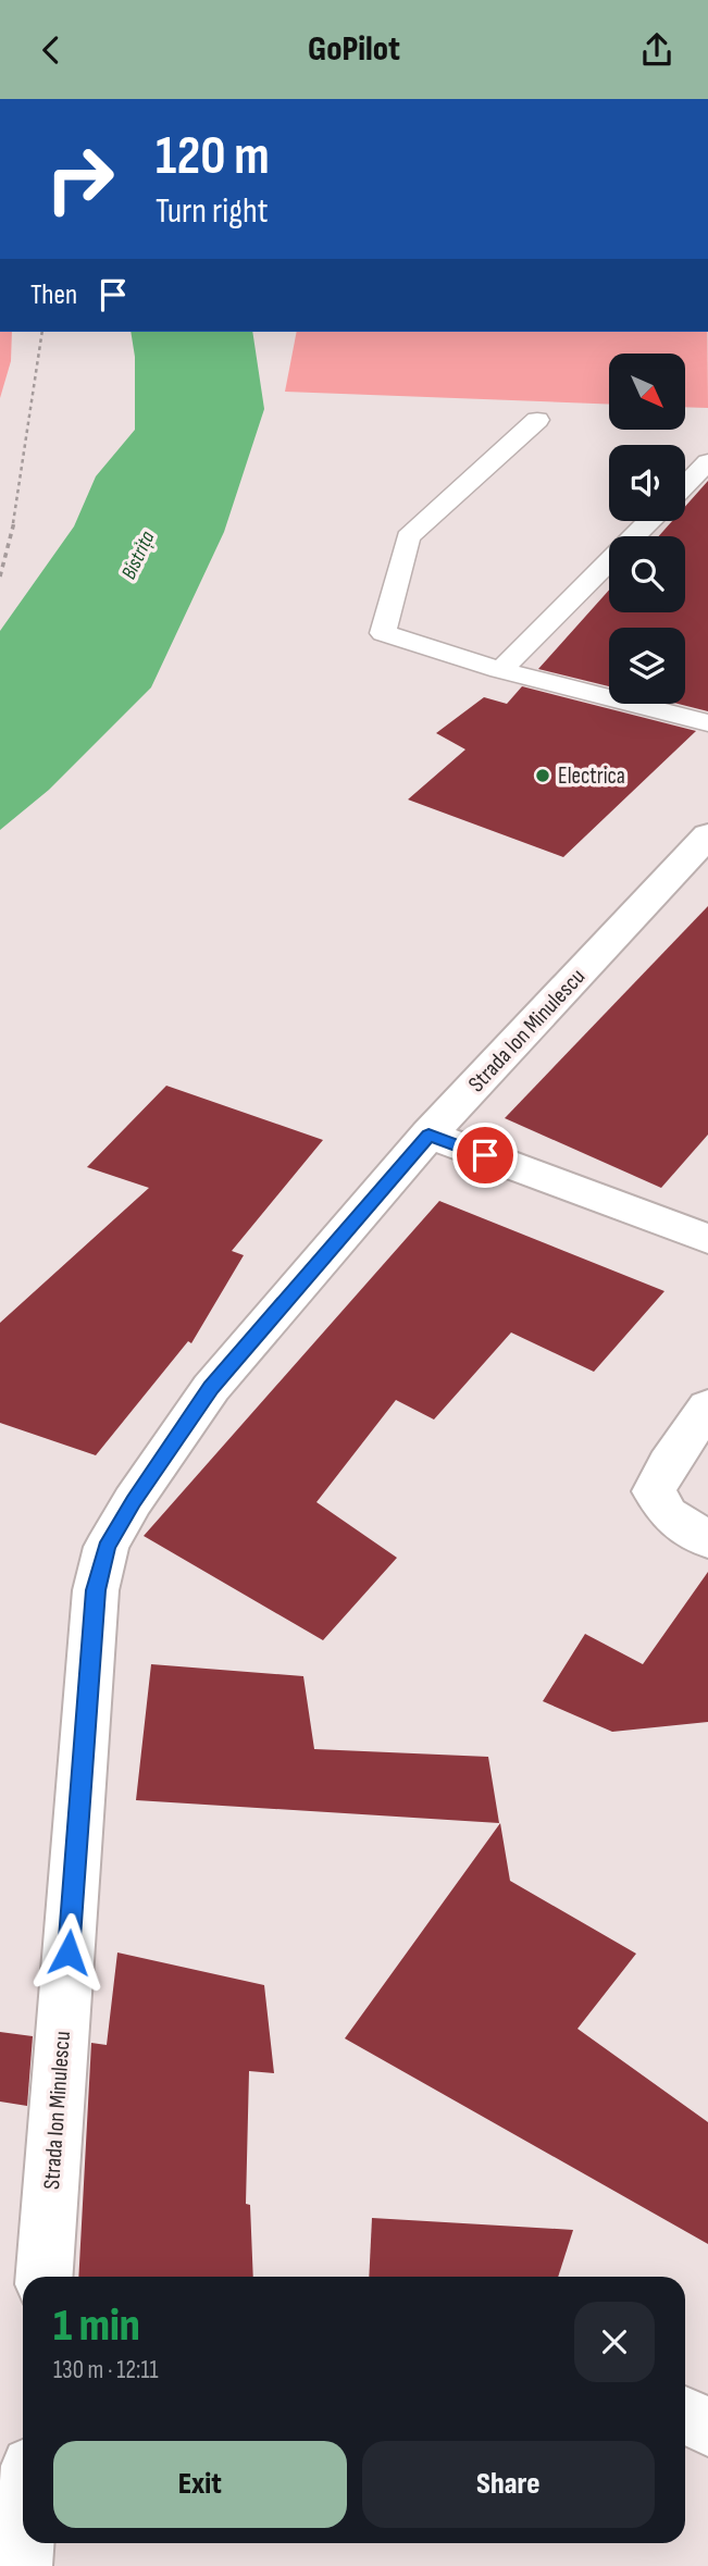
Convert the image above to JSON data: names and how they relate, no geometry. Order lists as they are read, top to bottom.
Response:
{
  "streets": {
    "street": ["Strada Ion Minulescu"]
  },
  "water": ["Bistrița"],
  "places": ["Electrica"],
  "north": "bottom right",
  "page": {
    "header": "GoPilot",
    "turn": ["120 m", "Turn right"],
    "then": "Then",
    "heading": ["1 min", "130 m · 12:11"],
    "buttons": ["Exit", "Share"]
  }
}
